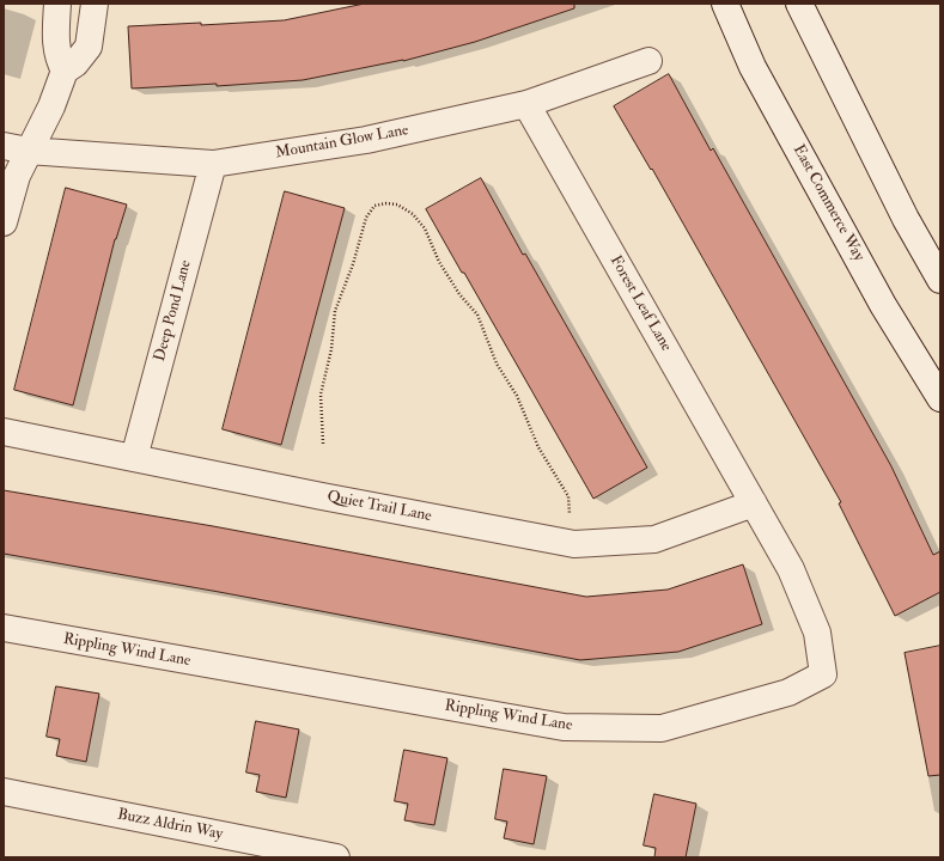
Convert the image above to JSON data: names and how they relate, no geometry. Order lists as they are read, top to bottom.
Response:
{
  "streets": {
    "street": [
      "Mountain Glow Lane",
      "East Commerce Way",
      "Forest Leaf Lane",
      "Deep Pond Lane",
      "Quiet Trail Lane",
      "Rippling Wind Lane",
      "Buzz Aldrin Way"
    ]
  },
  "crossings": [
    ["Mountain Glow Lane", "Forest Leaf Lane"],
    ["Mountain Glow Lane", "Deep Pond Lane"],
    ["Forest Leaf Lane", "Quiet Trail Lane"],
    ["Forest Leaf Lane", "Rippling Wind Lane"],
    ["Deep Pond Lane", "Quiet Trail Lane"],
    ["Quiet Trail Lane", "Rippling Wind Lane"]
  ]
}
